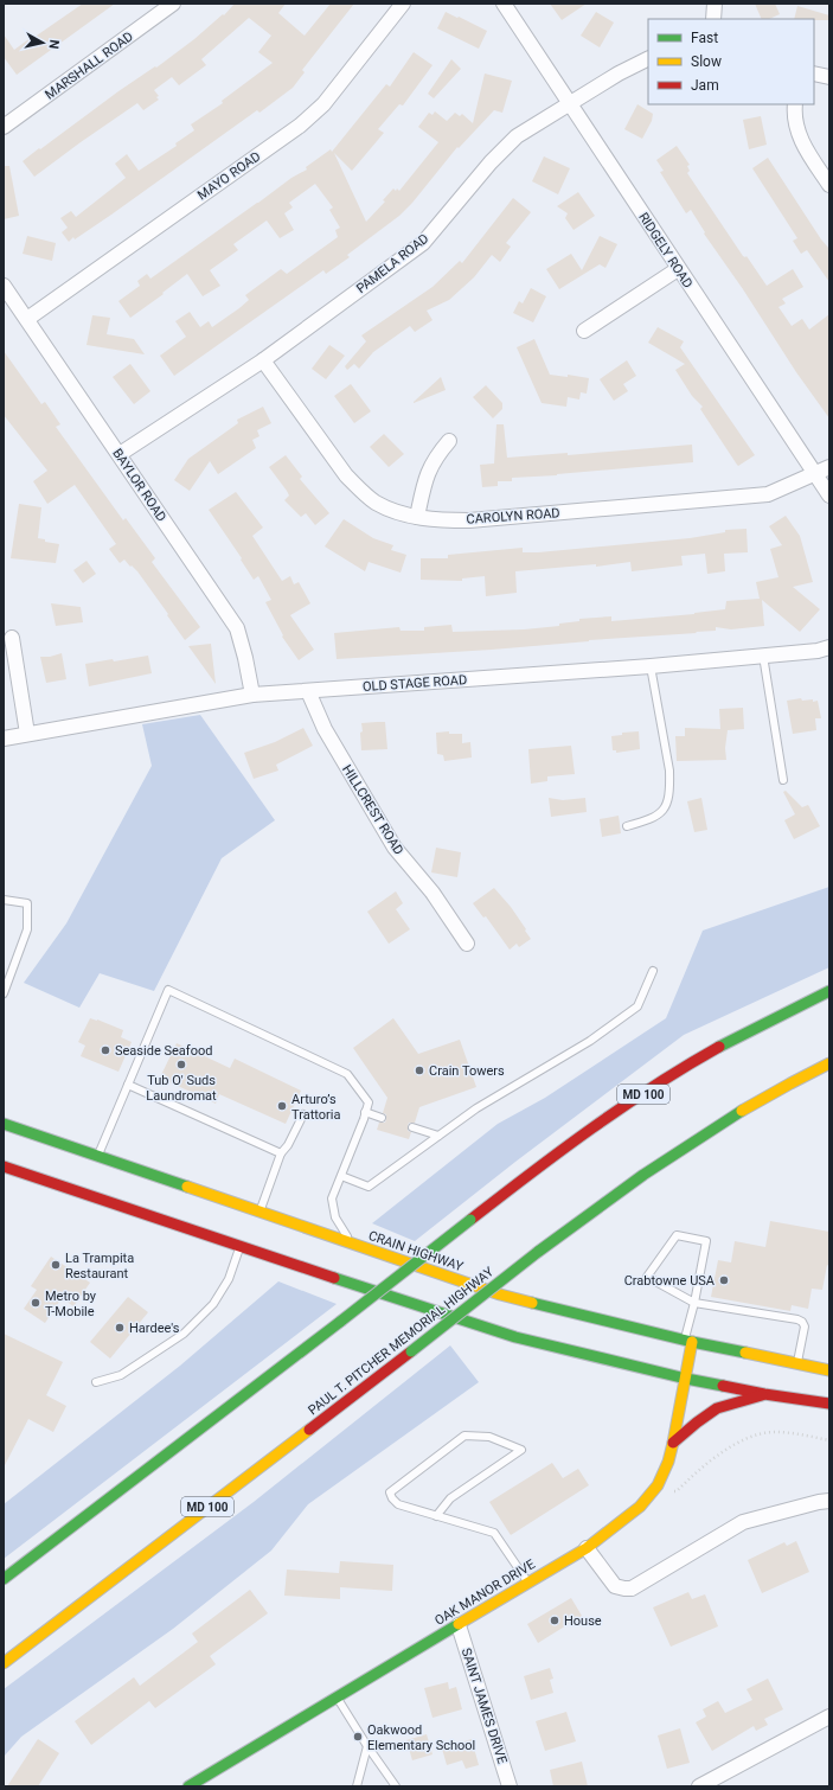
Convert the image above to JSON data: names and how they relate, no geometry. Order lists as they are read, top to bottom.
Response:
{
  "streets": {
    "main road": [
      "MD 100",
      "CRAIN HIGHWAY",
      "PAUL T. PITCHER MEMORIAL HIGHWAY",
      "OAK MANOR DRIVE"
    ],
    "street": [
      "MARSHALL ROAD",
      "MAYO ROAD",
      "RIDGELY ROAD",
      "PAMELA ROAD",
      "BAYLOR ROAD",
      "CAROLYN ROAD",
      "OLD STAGE ROAD",
      "HILLCREST ROAD",
      "SAINT JAMES DRIVE"
    ]
  },
  "crossings": [
    ["MAYO ROAD", "BAYLOR ROAD"],
    ["RIDGELY ROAD", "PAMELA ROAD"],
    ["RIDGELY ROAD", "CAROLYN ROAD"],
    ["PAMELA ROAD", "BAYLOR ROAD"],
    ["PAMELA ROAD", "CAROLYN ROAD"],
    ["BAYLOR ROAD", "OLD STAGE ROAD"],
    ["OLD STAGE ROAD", "HILLCREST ROAD"],
    ["CRAIN HIGHWAY", "OAK MANOR DRIVE"],
    ["OAK MANOR DRIVE", "SAINT JAMES DRIVE"]
  ],
  "places": [
    "Seaside Seafood",
    "Tub O' Suds Laundromat",
    "Crain Towers",
    "Arturo’s Trattoria",
    "La Trampita Restaurant",
    "Crabtowne USA",
    "Metro by T-Mobile",
    "Hardee's",
    "House",
    "Oakwood Elementary School"
  ],
  "legend": ["Fast", "Slow", "Jam"],
  "north": "right"
}
